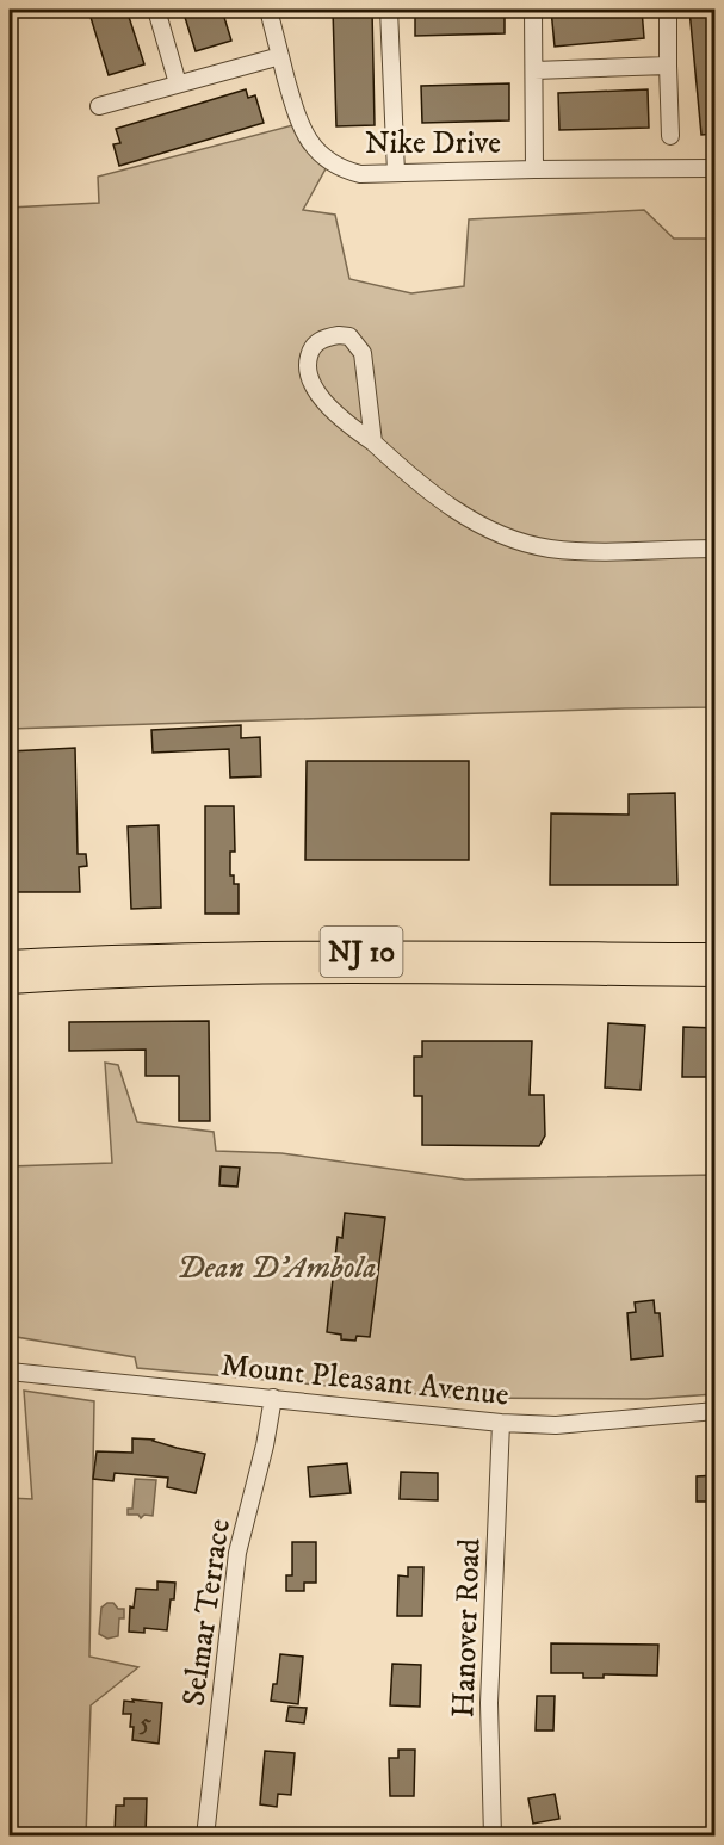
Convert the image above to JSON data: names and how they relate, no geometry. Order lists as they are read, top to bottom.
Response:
{
  "streets": {
    "main road": ["NJ 10"],
    "street": [
      "Nike Drive",
      "Mount Pleasant Avenue",
      "Selmar Terrace",
      "Hanover Road"
    ]
  },
  "crossings": [
    ["Mount Pleasant Avenue", "Selmar Terrace"],
    ["Mount Pleasant Avenue", "Hanover Road"]
  ],
  "parks": ["Dean D'Ambola"],
  "house_numbers": ["5"]
}
